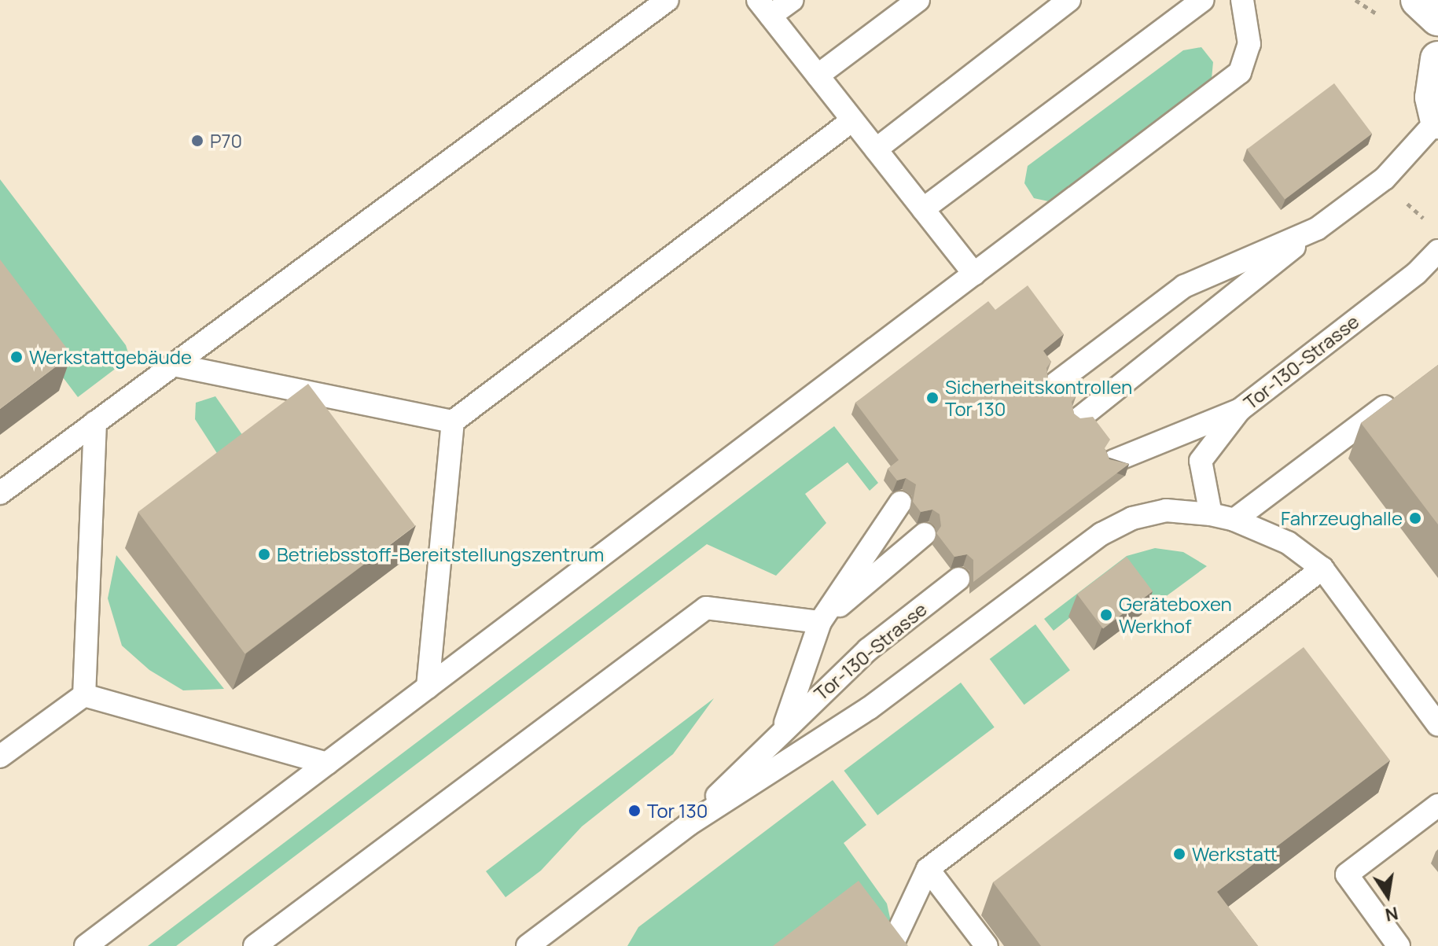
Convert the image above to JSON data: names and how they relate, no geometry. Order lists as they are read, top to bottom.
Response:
{
  "streets": {
    "lane": ["Tor-130-Strasse"]
  },
  "places": [
    "P70",
    "Werkstattgebäude",
    "Sicherheitskontrollen Tor 130",
    "Fahrzeughalle",
    "Betriebsstoff-Bereitstellungszentrum",
    "Geräteboxen Werkhof",
    "Tor 130",
    "Werkstatt"
  ],
  "north": "bottom"
}
